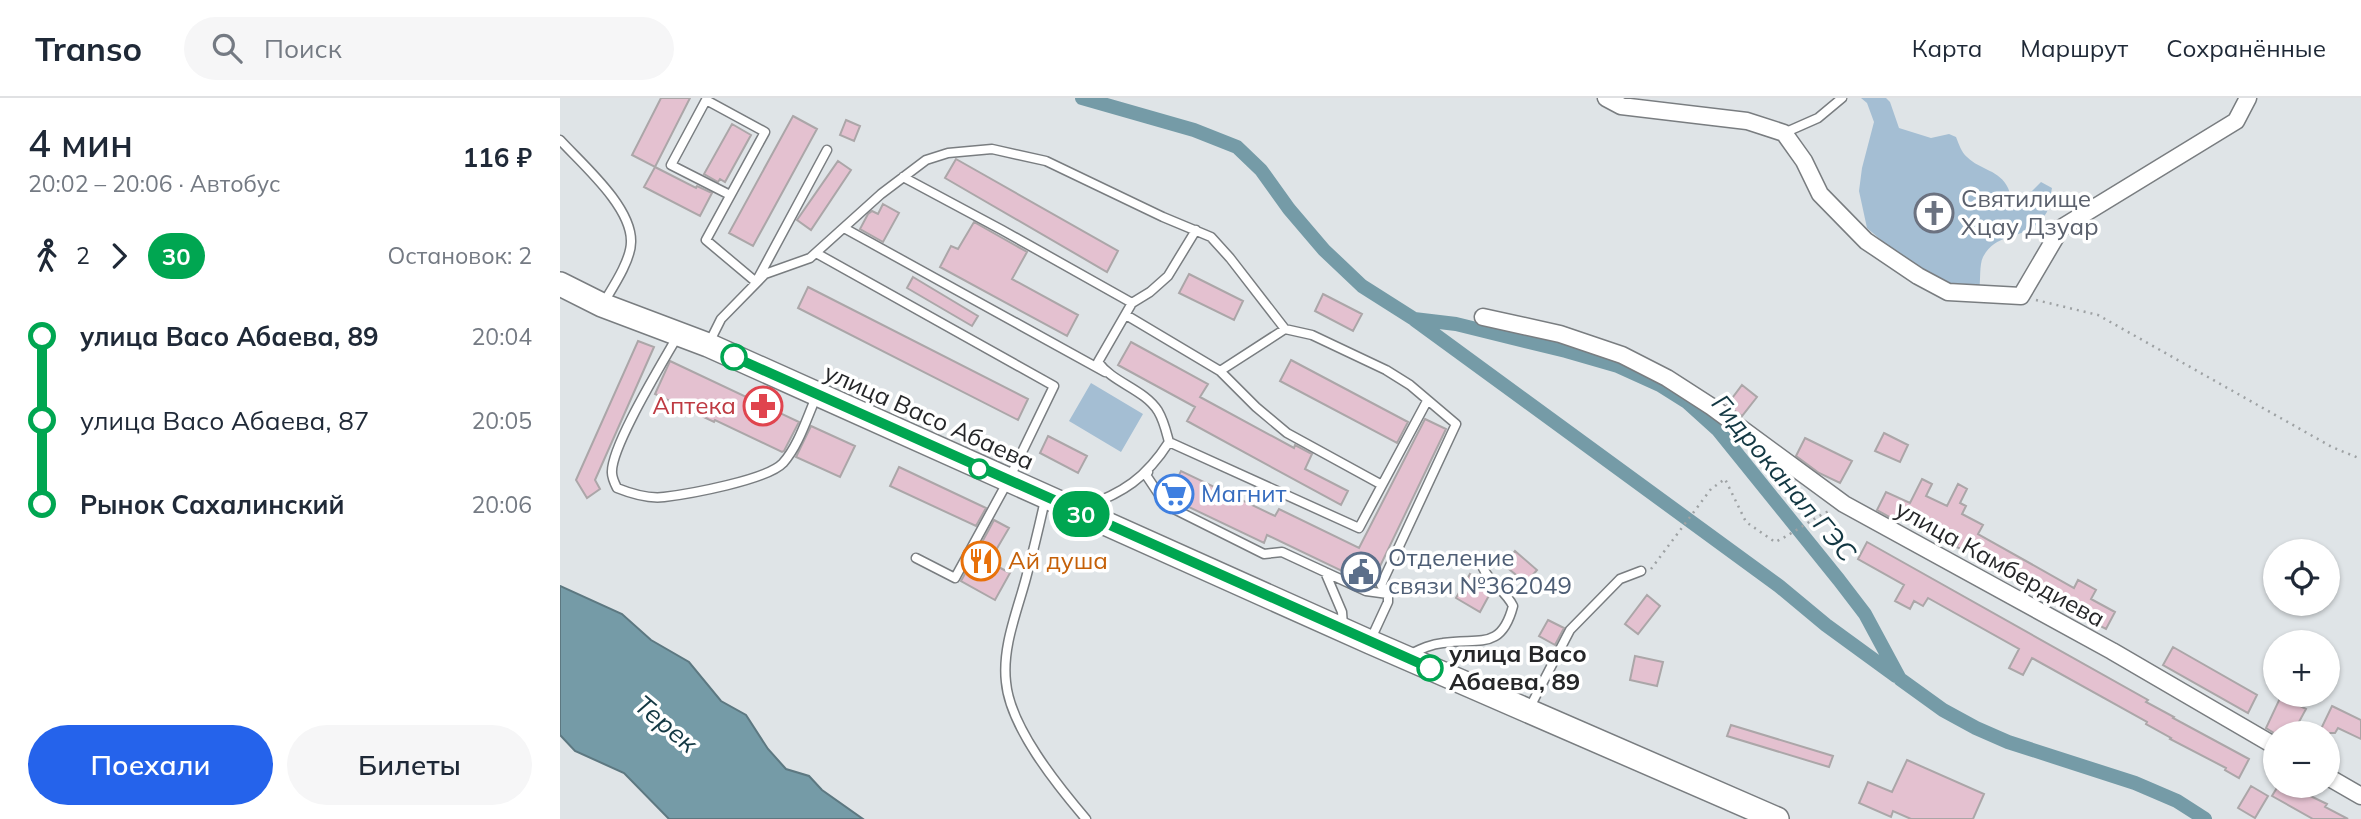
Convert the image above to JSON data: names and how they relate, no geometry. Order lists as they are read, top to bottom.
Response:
{
  "streets": {
    "street": ["улица Васо Абаева", "улица Камбердиева"]
  },
  "water": ["Гидроканал ГЭС", "Терек"],
  "places": {
    "church": ["Святилище Хцау Дзуар"],
    "pharmacy": ["Аптека"],
    "supermarket": ["Магнит"],
    "restaurant": ["Ай душа"],
    "public building": ["Отделение связи №362049"],
    "other": ["улица Васо Абаева, 89"]
  },
  "lines": ["bus line 30"],
  "page": {
    "header": "Transo",
    "search": "Поиск",
    "nav": ["Карта", "Маршрут", "Сохранённые"],
    "heading": ["4 мин", "20:02 – 20:06 · Автобус", "116 ₽"],
    "on_map": "30",
    "legs": ["2", "30", "Остановок: 2"],
    "list": [
      {
        "name": "улица Васо Абаева, 89",
        "value": "20:04"
      },
      {
        "name": "улица Васо Абаева, 87",
        "value": "20:05"
      },
      {
        "name": "Рынок Сахалинский",
        "value": "20:06"
      }
    ],
    "map_buttons": ["+", "−"],
    "buttons": ["Поехали", "Билеты"]
  }
}
